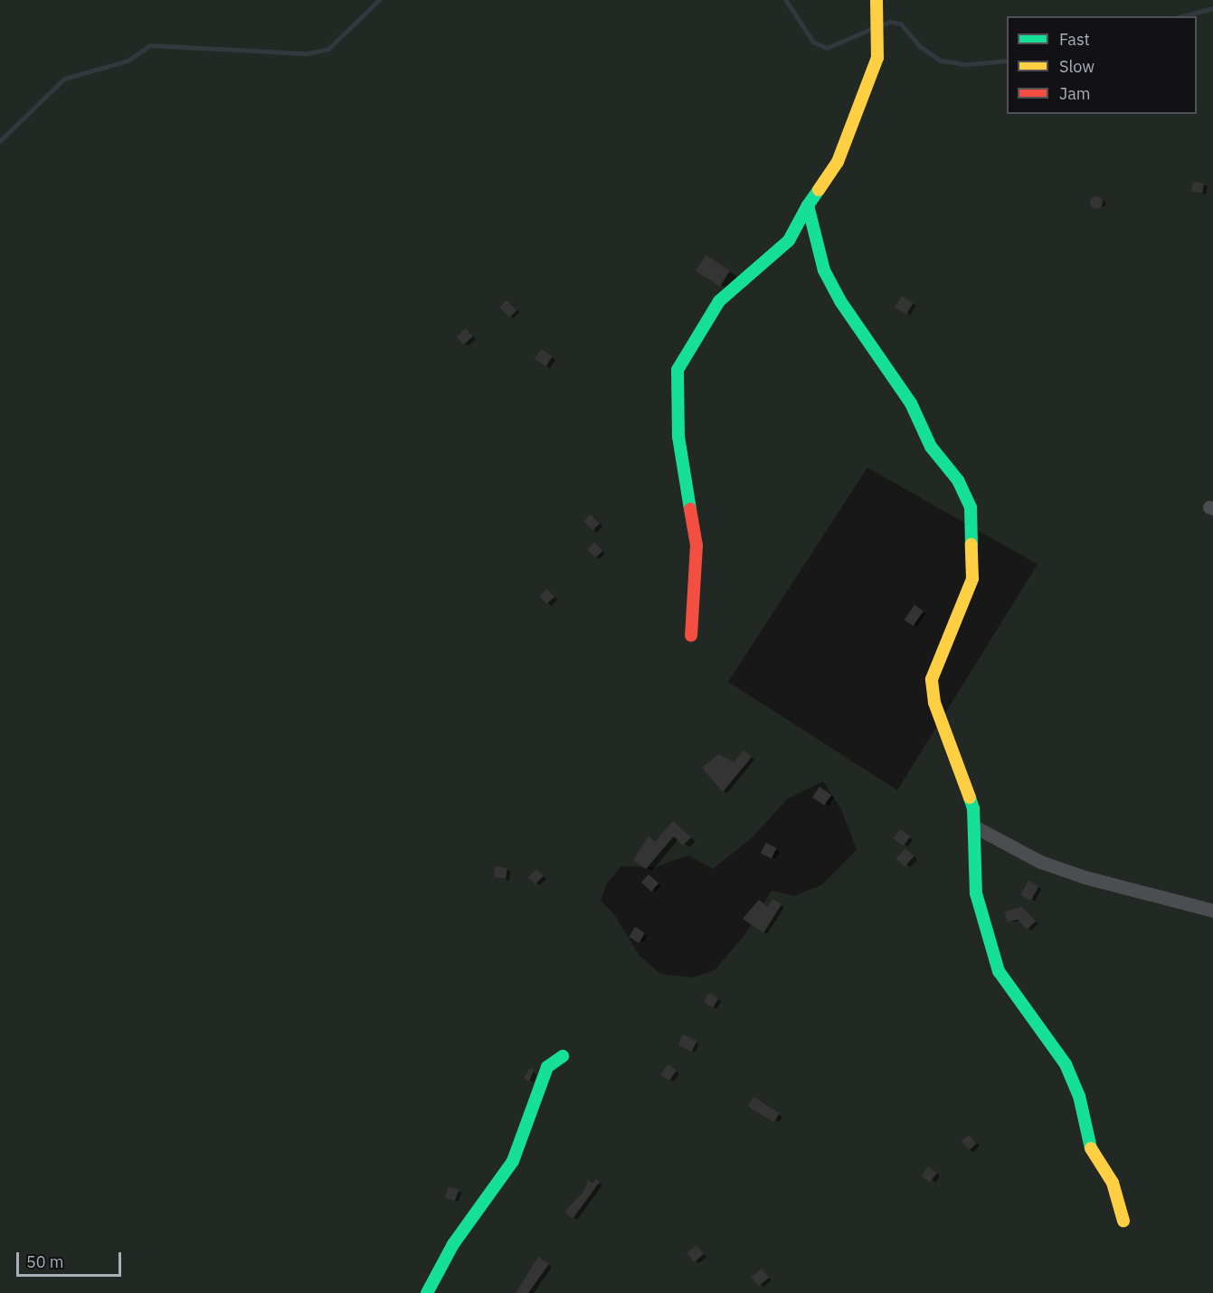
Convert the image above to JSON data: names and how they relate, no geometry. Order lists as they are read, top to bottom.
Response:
{
  "legend": ["Fast", "Slow", "Jam"],
  "scale_bar": "50 m"
}
